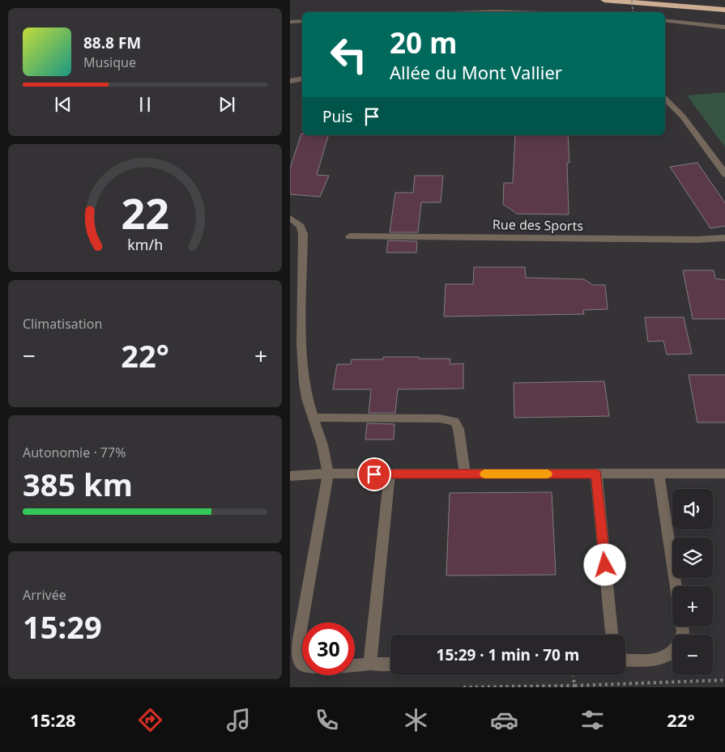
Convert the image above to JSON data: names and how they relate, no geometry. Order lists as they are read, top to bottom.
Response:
{
  "streets": {
    "street": ["Rue des Sports"]
  },
  "page": {
    "turn": ["20 m", "Allée du Mont Vallier"],
    "song": ["88.8 FM", "Musique"],
    "then": "Puis",
    "tile": [
      "Climatisation",
      ["Autonomie · 77%", "385 km"],
      ["Arrivée", "15:29"]
    ],
    "heat": ["−", "22°", "+"],
    "map_buttons": ["+", "−"],
    "limit": "30",
    "trip": "15:29 · 1 min · 70 m",
    "tabs": ["15:28", "22°"],
    "gauge": ["22", "km/h"]
  }
}
